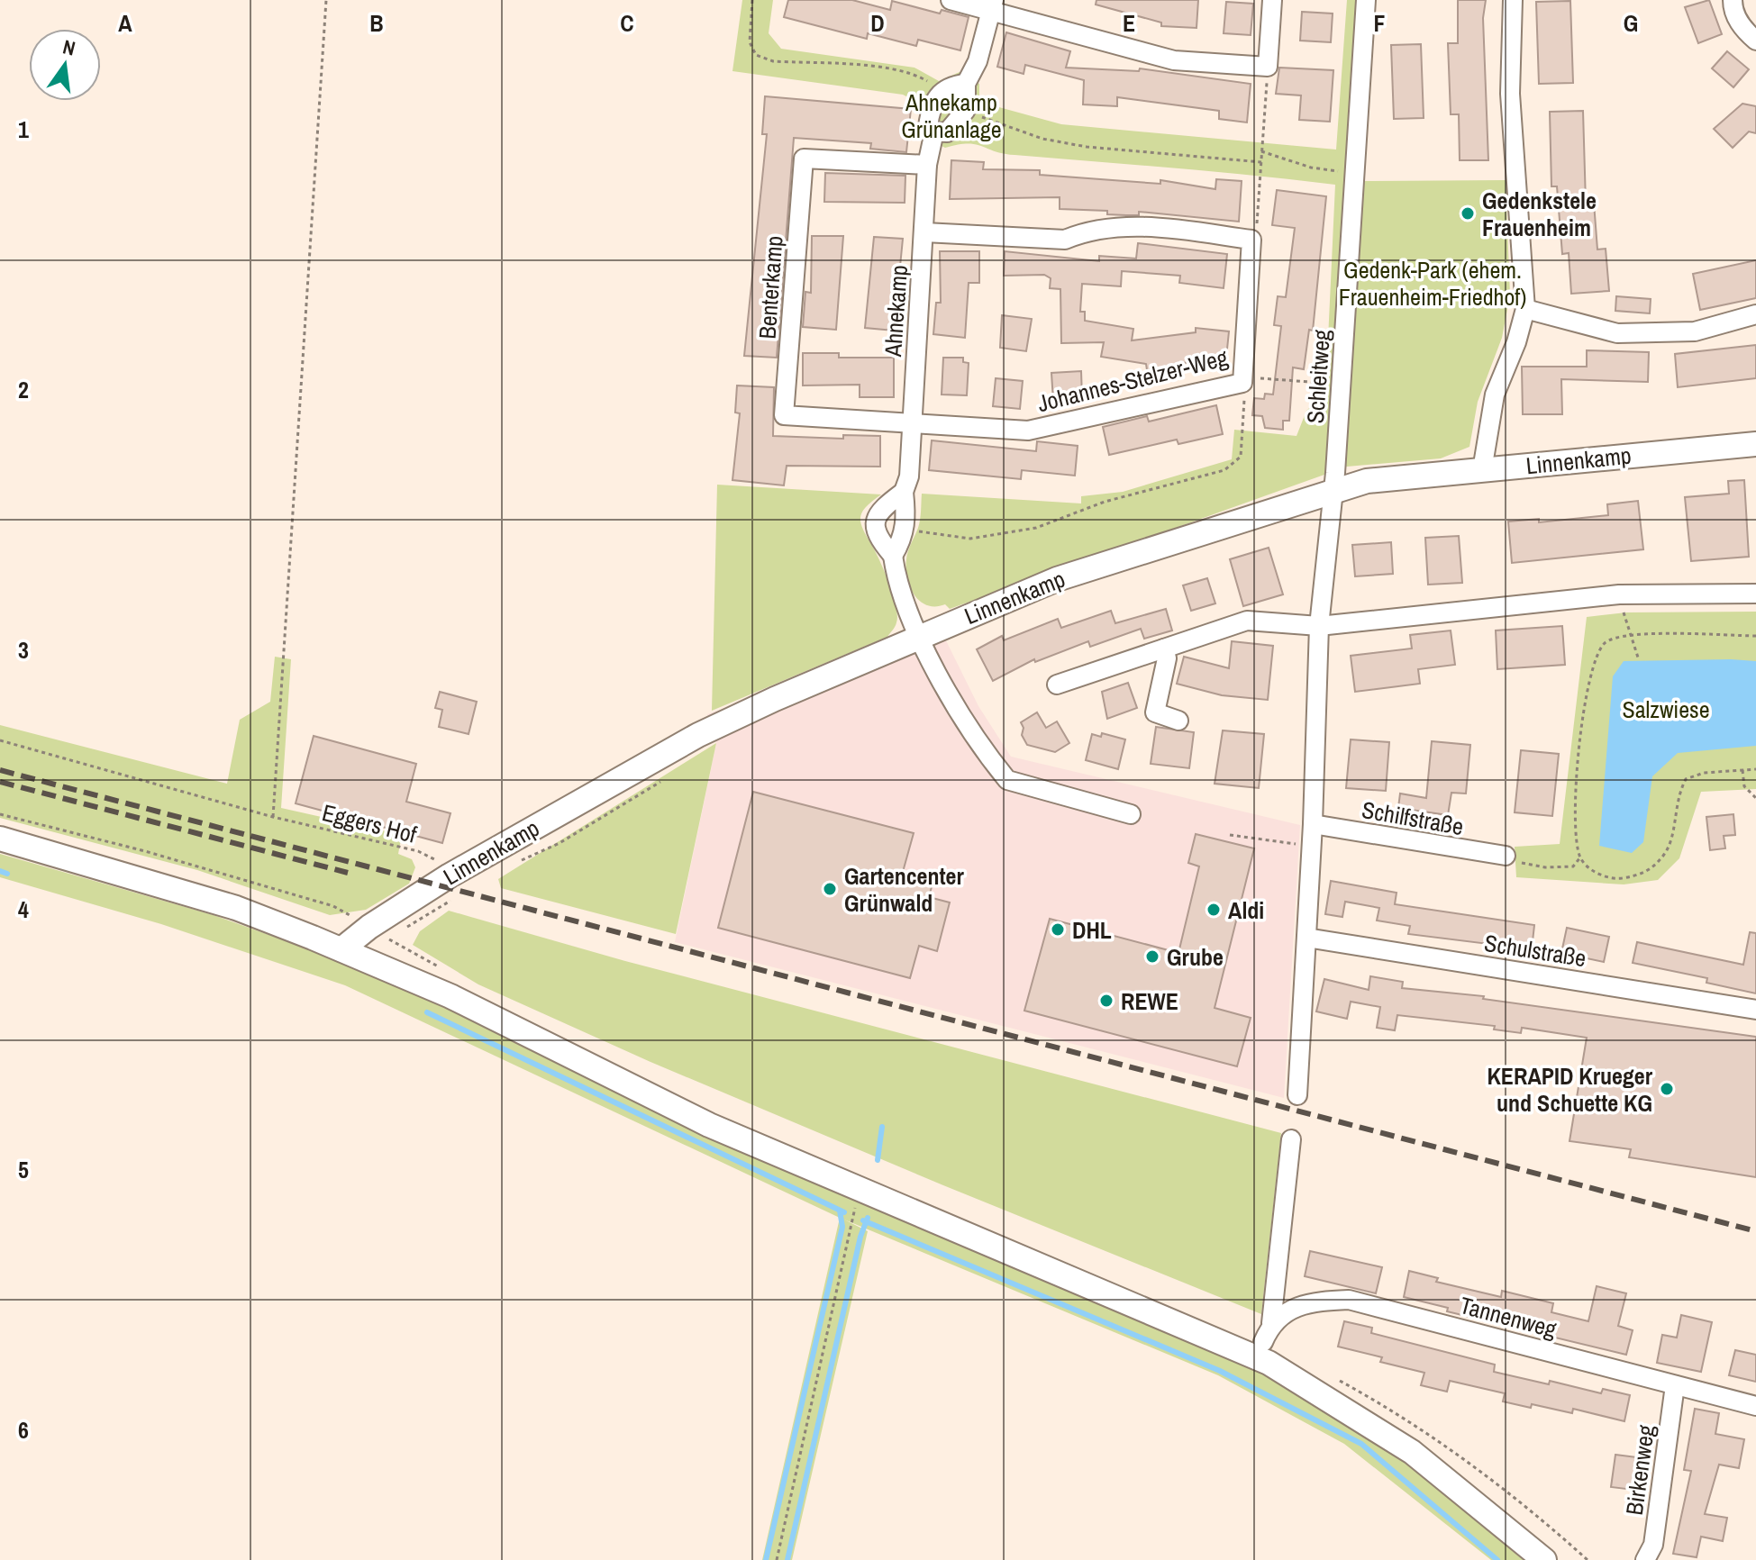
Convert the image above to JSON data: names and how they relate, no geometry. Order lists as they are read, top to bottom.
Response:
{
  "streets": {
    "main road": ["Linnenkamp"],
    "street": [
      "Benterkamp",
      "Ahnekamp",
      "Schleitweg",
      "Johannes-Stelzer-Weg",
      "Schilfstraße",
      "Schulstraße",
      "Tannenweg",
      "Birkenweg"
    ],
    "path": ["Eggers Hof"]
  },
  "crossings": [
    ["Benterkamp", "Ahnekamp"],
    ["Benterkamp", "Johannes-Stelzer-Weg"],
    ["Ahnekamp", "Johannes-Stelzer-Weg"],
    ["Schleitweg", "Linnenkamp"],
    ["Schleitweg", "Schilfstraße"],
    ["Schleitweg", "Schulstraße"],
    ["Linnenkamp", "Eggers Hof"],
    ["Tannenweg", "Birkenweg"]
  ],
  "parks": ["Ahnekamp Grünanlage", "Gedenk-Park (ehem. Frauenheim-Friedhof)", "Salzwiese"],
  "places": [
    "Gedenkstele Frauenheim",
    "Gartencenter Grünwald",
    "Aldi",
    "DHL",
    "Grube",
    "REWE",
    "KERAPID Krueger und Schuette KG"
  ],
  "north": "top",
  "grid": {
    "columns": [
      "A",
      "B",
      "C",
      "D",
      "E",
      "F",
      "G"
    ],
    "rows": [
      "1",
      "2",
      "3",
      "4",
      "5",
      "6"
    ]
  }
}
